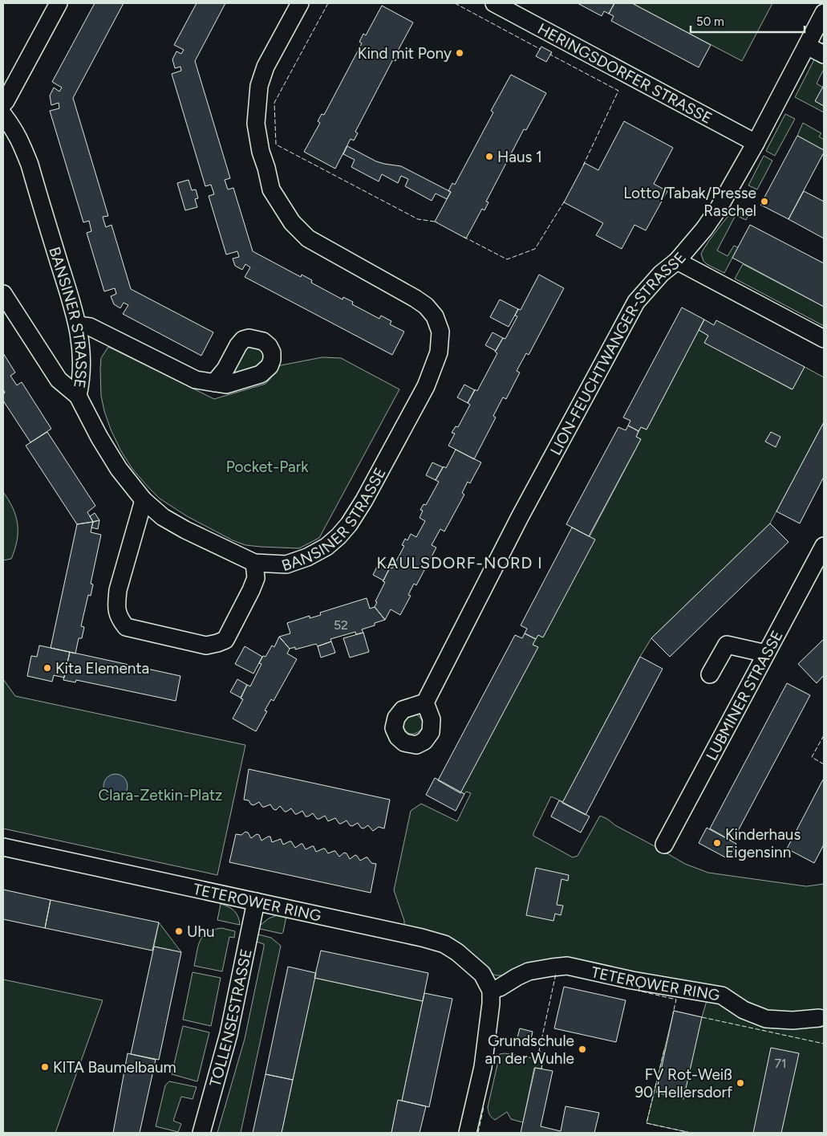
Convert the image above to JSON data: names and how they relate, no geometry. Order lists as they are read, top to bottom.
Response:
{
  "streets": {
    "street": [
      "HERINGSDORFER STRASSE",
      "BANSINER STRASSE",
      "LION-FEUCHTWANGER-STRASSE",
      "LUBMINER STRASSE",
      "TETEROWER RING",
      "TOLLENSESTRASSE"
    ]
  },
  "crossings": [
    ["HERINGSDORFER STRASSE", "LION-FEUCHTWANGER-STRASSE"],
    ["TETEROWER RING", "TOLLENSESTRASSE"]
  ],
  "districts": ["KAULSDORF-NORD I"],
  "parks": ["Pocket-Park", "Clara-Zetkin-Platz"],
  "places": [
    "Kind mit Pony",
    "Haus 1",
    "Lotto/Tabak/Presse Raschel",
    "Kita Elementa",
    "Kinderhaus Eigensinn",
    "Uhu",
    "Grundschule an der Wuhle",
    "KITA Baumelbaum",
    "FV Rot-Weiß 90 Hellersdorf"
  ],
  "house_numbers": ["52", "71"],
  "scale_bar": "50 m"
}
